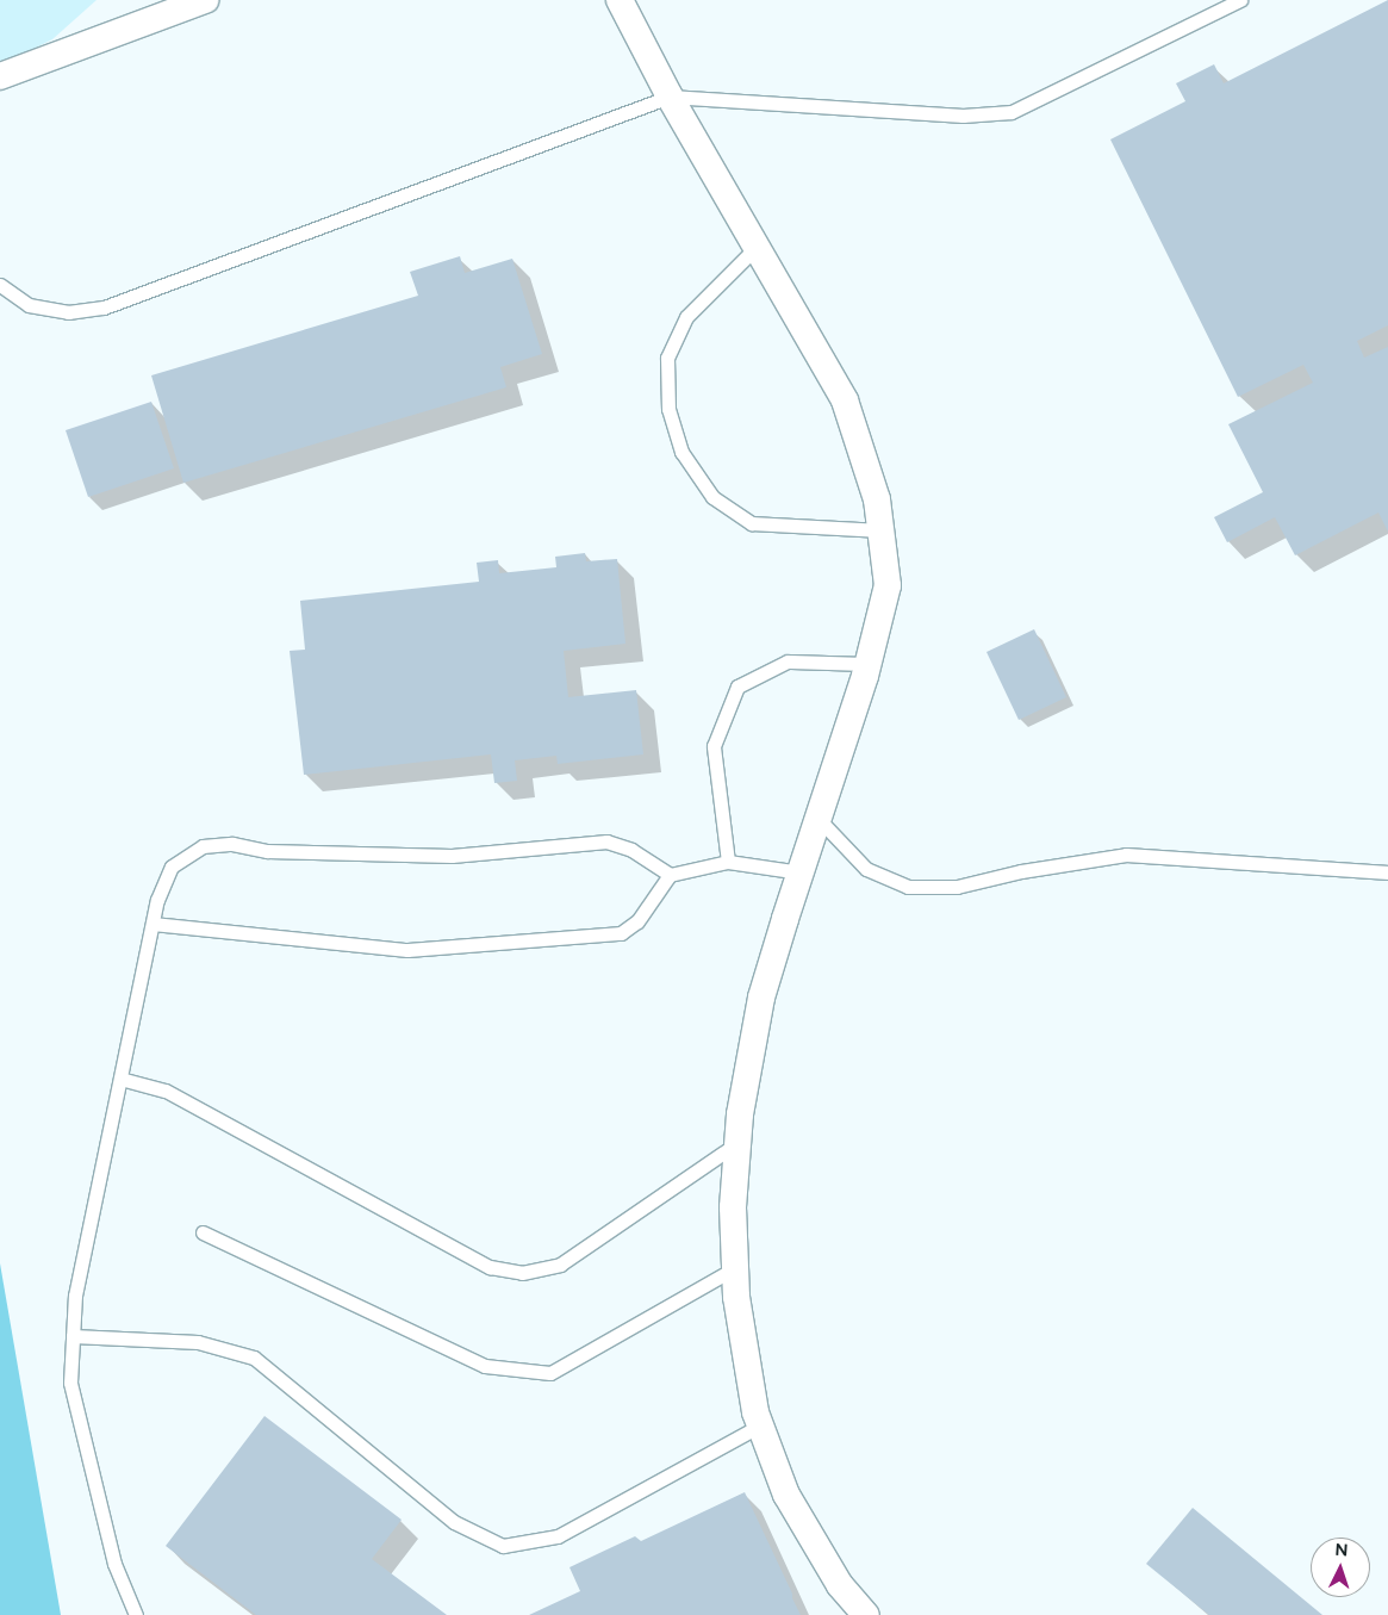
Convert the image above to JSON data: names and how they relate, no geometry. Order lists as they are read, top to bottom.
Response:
{
  "north": "top"
}
